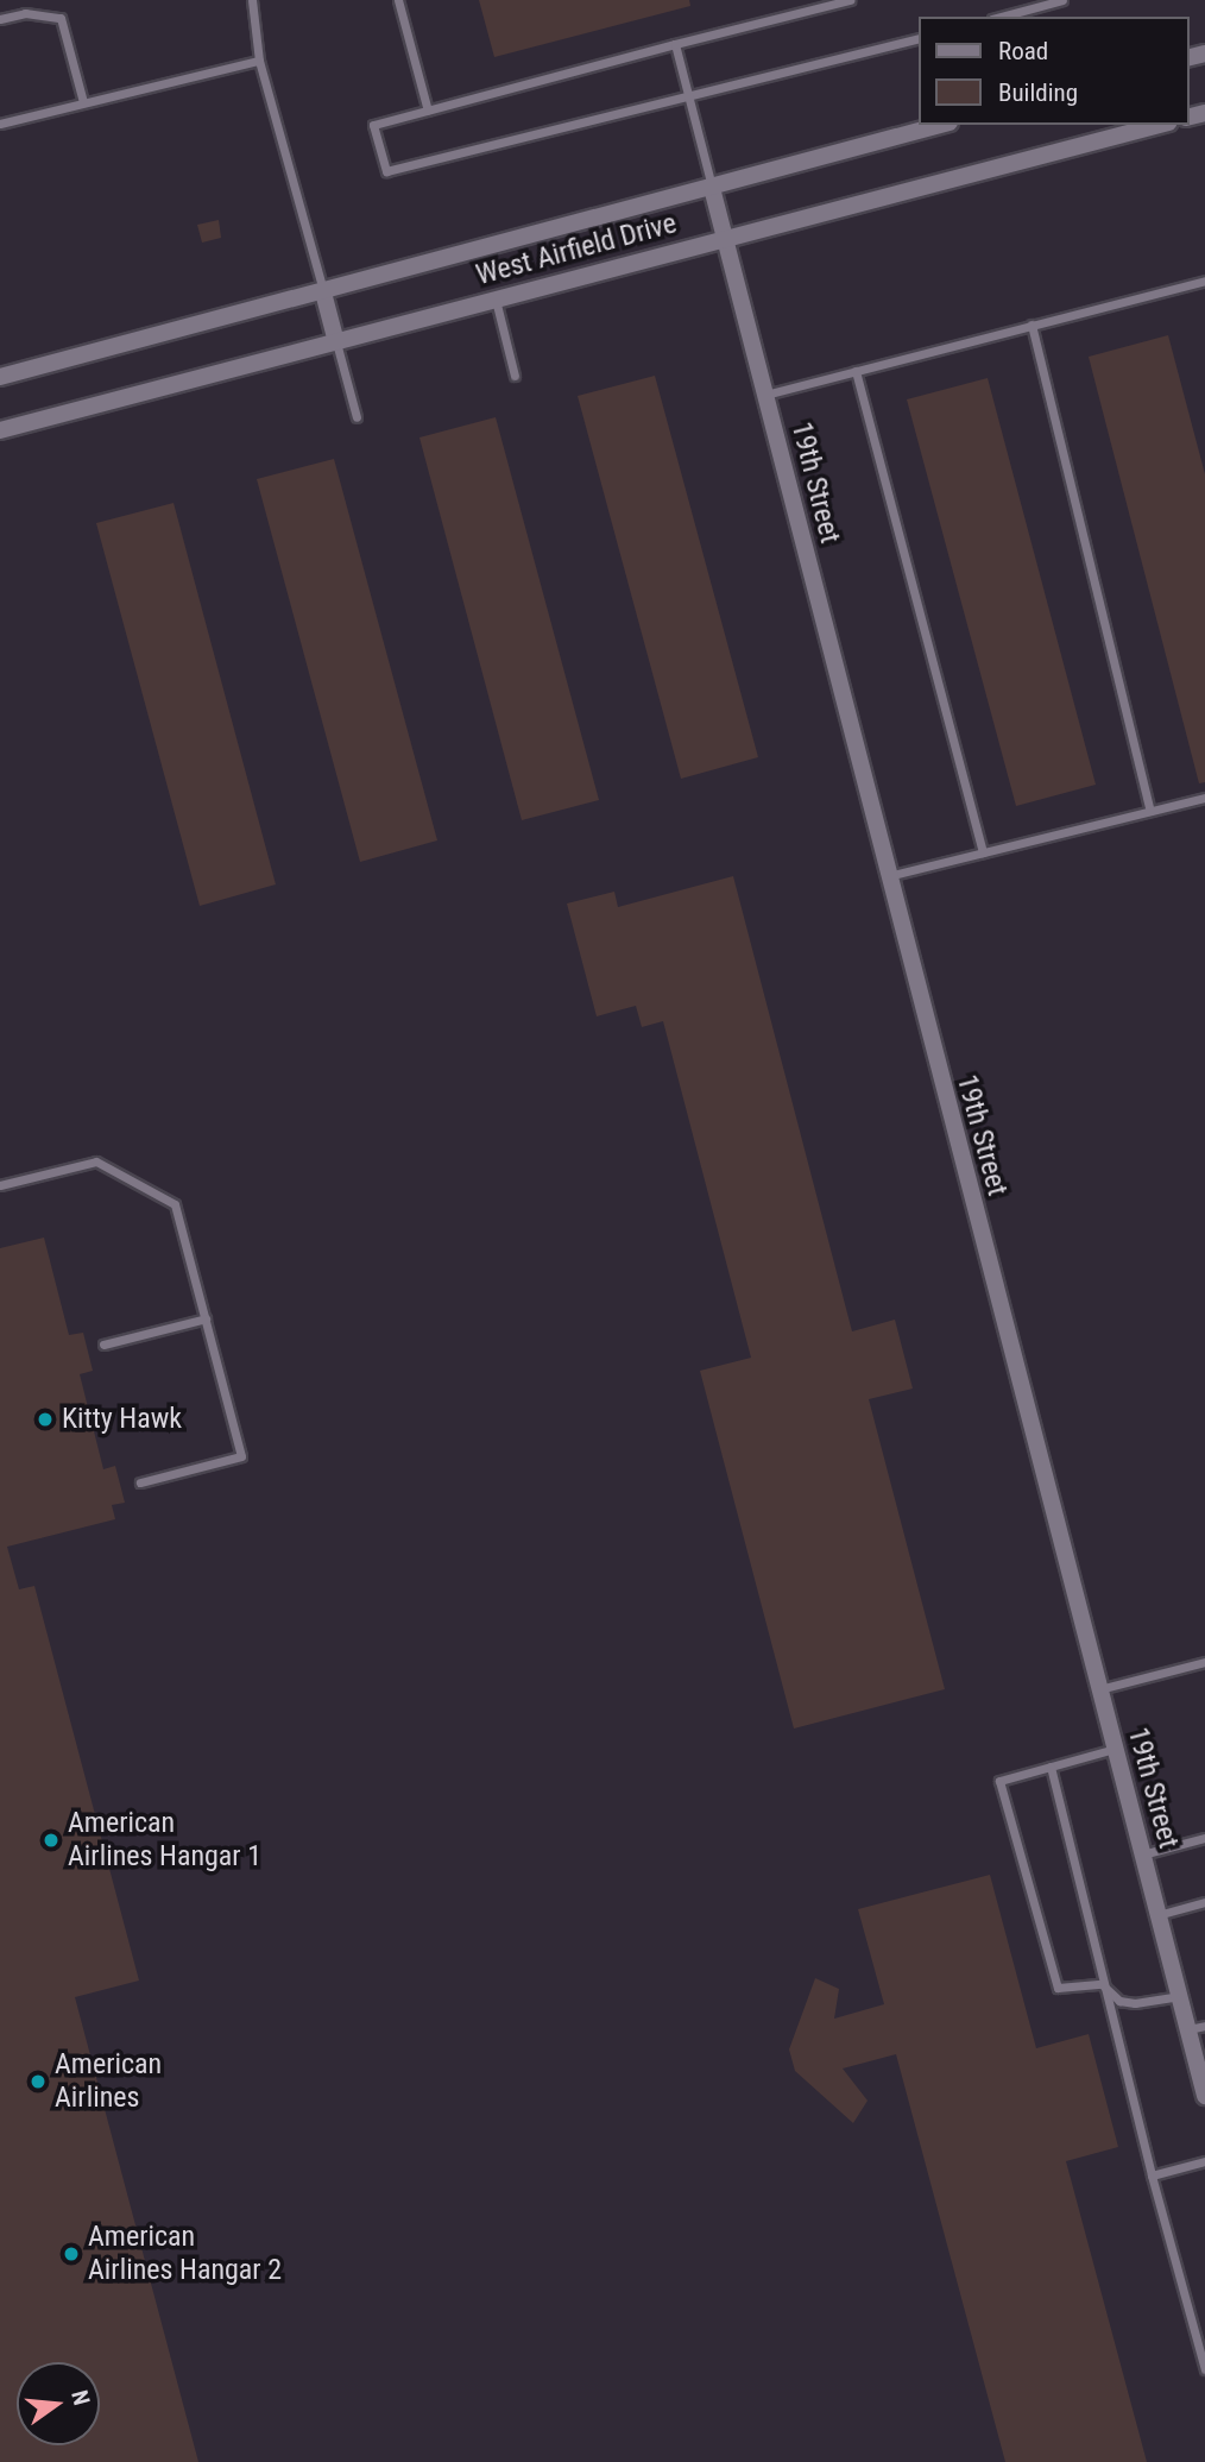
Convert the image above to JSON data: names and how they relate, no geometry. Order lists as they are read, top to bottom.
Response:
{
  "streets": {
    "street": ["West Airfield Drive", "19th Street"]
  },
  "crossings": [
    ["West Airfield Drive", "19th Street"]
  ],
  "places": [
    "Kitty Hawk",
    "American Airlines Hangar 1",
    "American Airlines",
    "American Airlines Hangar 2"
  ],
  "legend": ["Road", "Building"],
  "north": "right"
}
